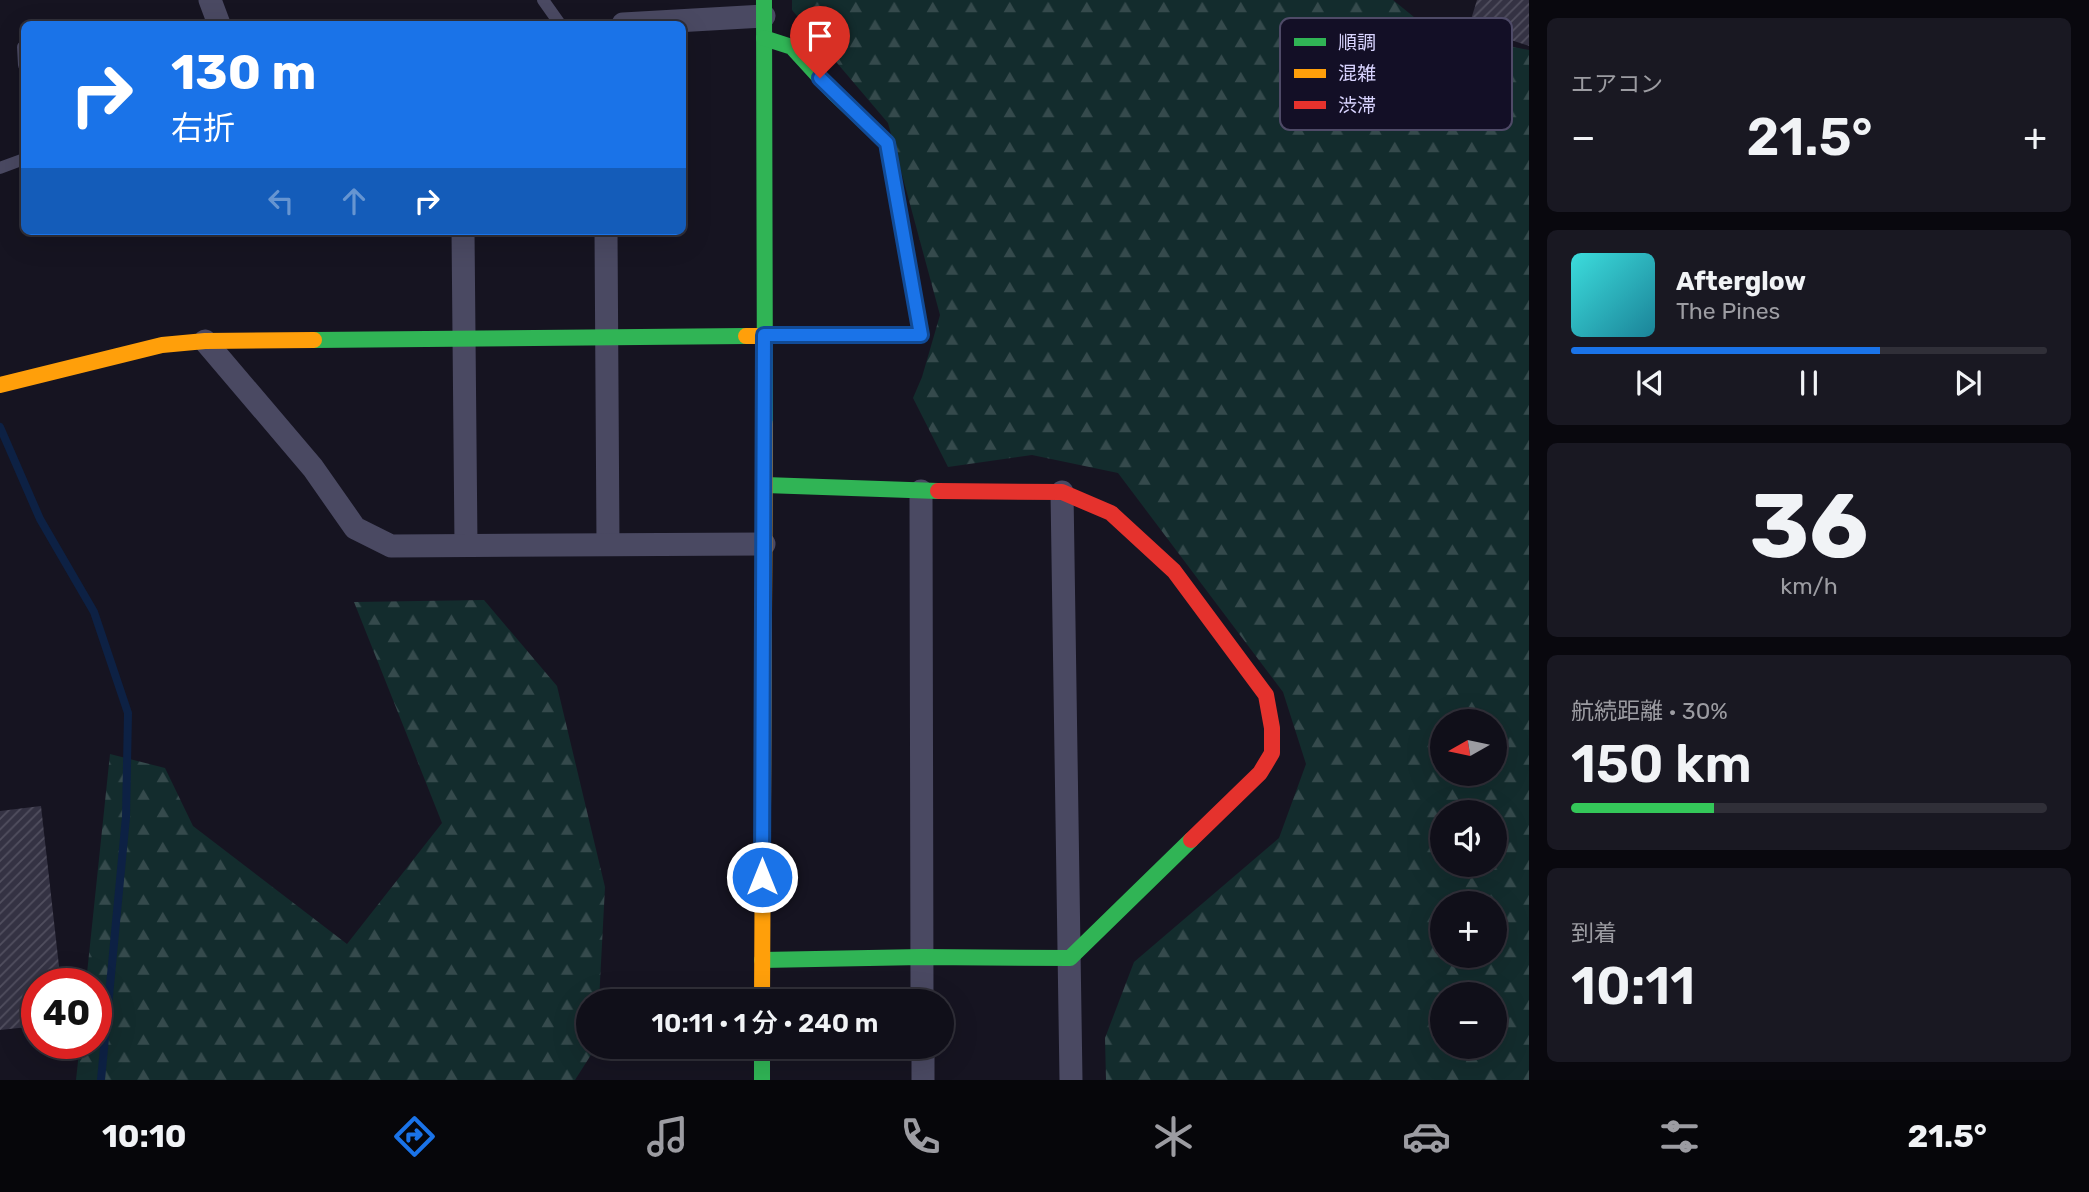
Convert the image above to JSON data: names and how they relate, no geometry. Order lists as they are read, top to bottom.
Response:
{
  "legend": ["順調", "混雑", "渋滞"],
  "north": "left",
  "page": {
    "tile": [
      "エアコン",
      ["36", "km/h"],
      ["航続距離 · 30%", "150 km"],
      ["到着", "10:11"]
    ],
    "turn": ["130 m", "右折"],
    "heat": ["−", "21.5°", "+"],
    "song": ["Afterglow", "The Pines"],
    "map_buttons": ["+", "−"],
    "limit": "40",
    "trip": "10:11 · 1 分 · 240 m",
    "tabs": ["10:10", "21.5°"]
  }
}
